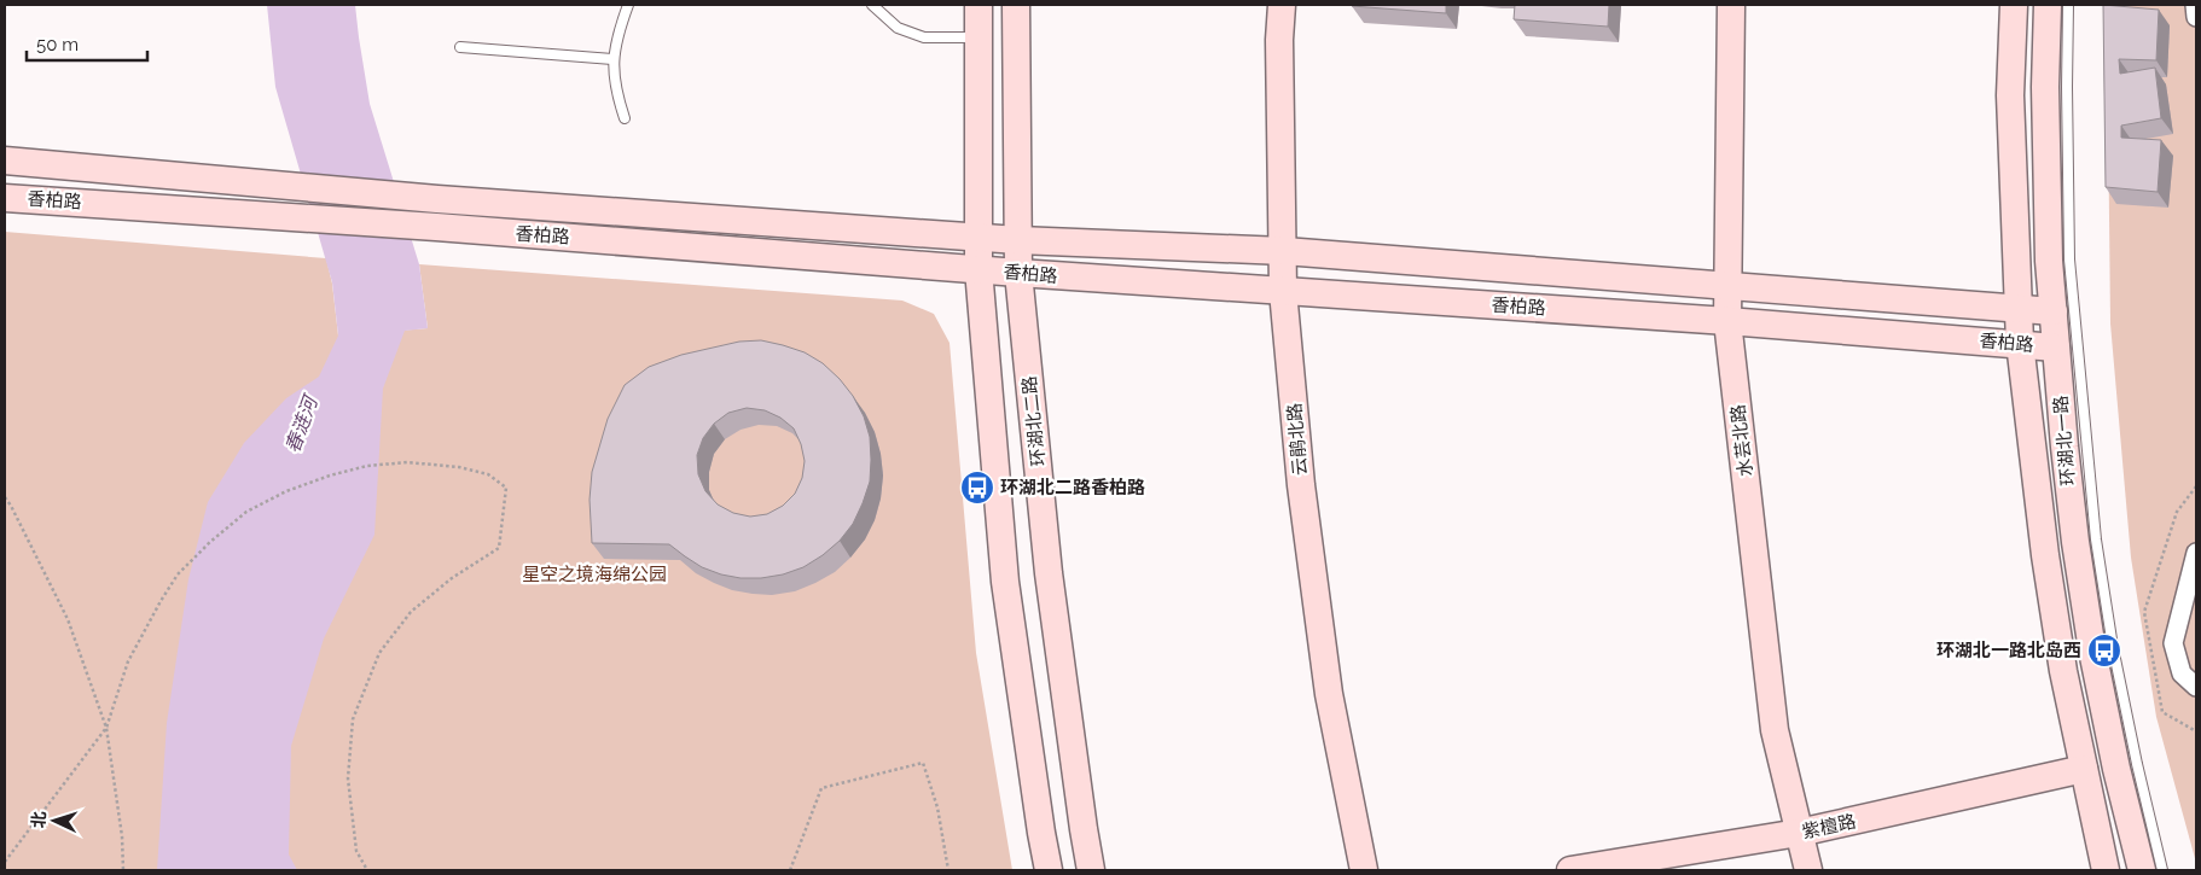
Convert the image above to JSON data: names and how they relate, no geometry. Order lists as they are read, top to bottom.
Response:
{
  "streets": {
    "main road": [
      "香柏路",
      "环湖北二路",
      "云鹃北路",
      "水芸北路",
      "环湖北一路",
      "紫檀路"
    ]
  },
  "crossings": [
    ["香柏路", "环湖北二路"],
    ["香柏路", "云鹃北路"],
    ["香柏路", "水芸北路"],
    ["香柏路", "环湖北一路"],
    ["水芸北路", "紫檀路"],
    ["环湖北一路", "紫檀路"]
  ],
  "water": ["春涟河"],
  "parks": ["星空之境海绵公园"],
  "places": {
    "bus stop": ["环湖北二路香柏路", "环湖北一路北岛西"]
  },
  "scale_bar": "50 m",
  "north": "left"
}
